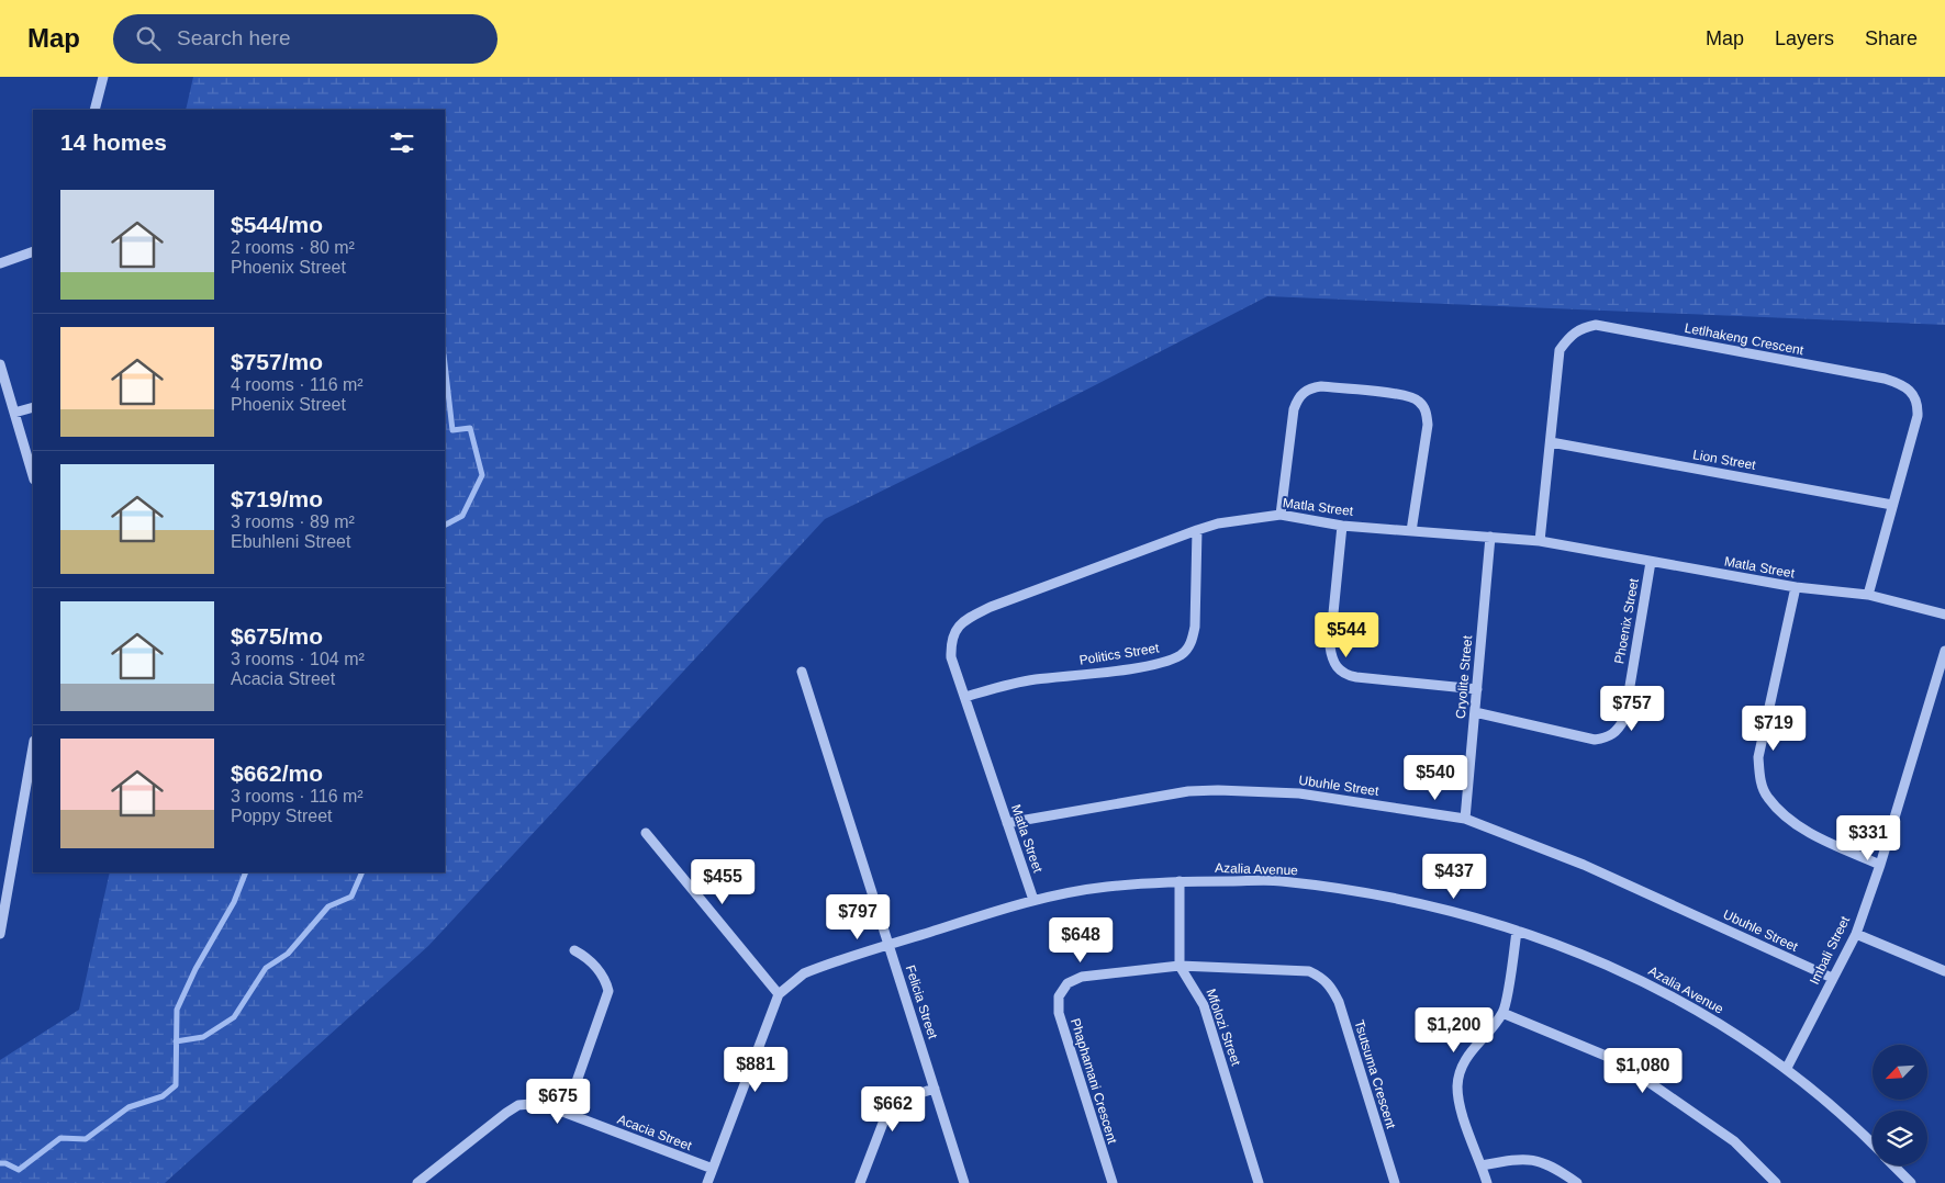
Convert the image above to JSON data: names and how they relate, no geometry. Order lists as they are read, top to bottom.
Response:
{
  "streets": {
    "street": [
      "Letlhakeng Crescent",
      "Lion Street",
      "Matla Street",
      "Phoenix Street",
      "Politics Street",
      "Cryolite Street",
      "Ubuhle Street",
      "Azalia Avenue",
      "Imbali Street",
      "Felicia Street",
      "Mfolozi Street",
      "Tsutsuma Crescent",
      "Phaphamani Crescent",
      "Acacia Street"
    ]
  },
  "crossings": [
    ["Letlhakeng Crescent", "Lion Street"],
    ["Letlhakeng Crescent", "Matla Street"],
    ["Matla Street", "Phoenix Street"],
    ["Matla Street", "Politics Street"],
    ["Matla Street", "Cryolite Street"],
    ["Matla Street", "Ubuhle Street"],
    ["Matla Street", "Azalia Avenue"],
    ["Phoenix Street", "Cryolite Street"],
    ["Cryolite Street", "Ubuhle Street"],
    ["Ubuhle Street", "Imbali Street"],
    ["Azalia Avenue", "Imbali Street"],
    ["Azalia Avenue", "Felicia Street"],
    ["Azalia Avenue", "Acacia Street"],
    ["Mfolozi Street", "Phaphamani Crescent"],
    ["Tsutsuma Crescent", "Phaphamani Crescent"]
  ],
  "north": "bottom left",
  "page": {
    "header": "Map",
    "search": "Search here",
    "nav": ["Map", "Layers", "Share"],
    "heading": "14 homes",
    "list": [
      {
        "name": "$544/mo",
        "note": "2 rooms · 80 m² · Phoenix Street"
      },
      {
        "name": "$757/mo",
        "note": "4 rooms · 116 m² · Phoenix Street"
      },
      {
        "name": "$719/mo",
        "note": "3 rooms · 89 m² · Ebuhleni Street"
      },
      {
        "name": "$675/mo",
        "note": "3 rooms · 104 m² · Acacia Street"
      },
      {
        "name": "$662/mo",
        "note": "3 rooms · 116 m² · Poppy Street"
      }
    ],
    "price": [
      "$544",
      "$757",
      "$719",
      "$540",
      "$331",
      "$437",
      "$455",
      "$797",
      "$648",
      "$1,200",
      "$881",
      "$1,080",
      "$675",
      "$662"
    ]
  }
}
